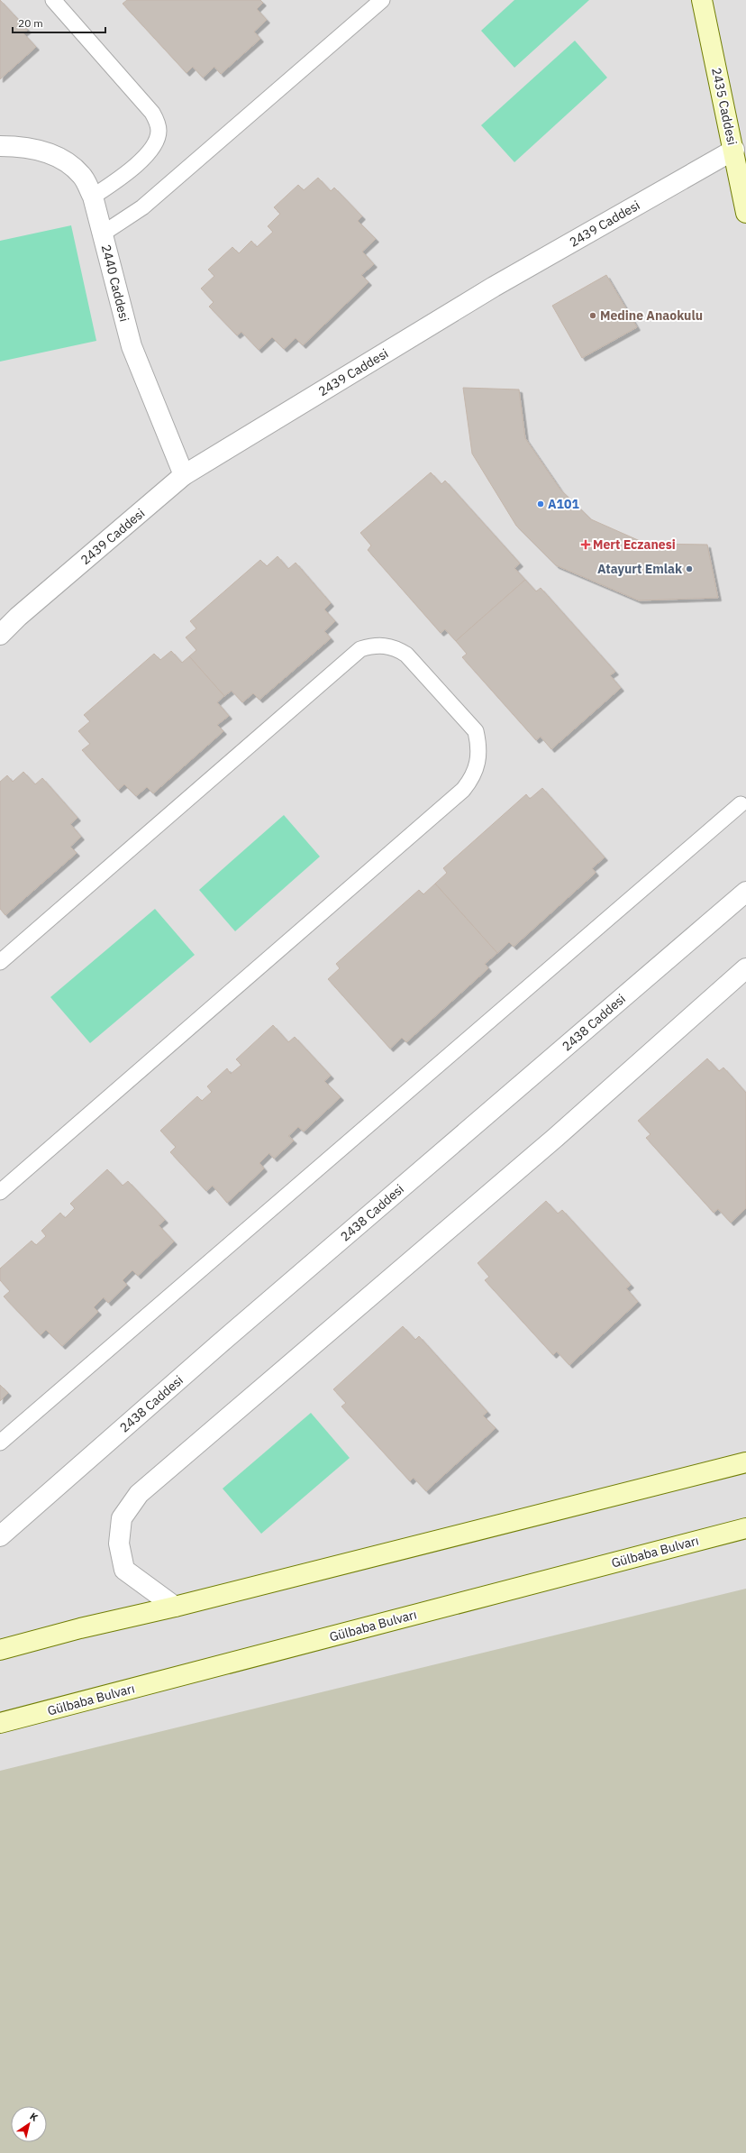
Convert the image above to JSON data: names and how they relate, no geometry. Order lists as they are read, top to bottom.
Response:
{
  "streets": {
    "street": [
      "2435 Caddesi",
      "2439 Caddesi",
      "2440 Caddesi",
      "2438 Caddesi",
      "Gülbaba Bulvarı"
    ]
  },
  "crossings": [
    ["2435 Caddesi", "2439 Caddesi"],
    ["2439 Caddesi", "2440 Caddesi"]
  ],
  "places": {
    "other": ["Medine Anaokulu", "A101", "Atayurt Emlak"],
    "health": ["Mert Eczanesi"]
  },
  "scale_bar": "20 m",
  "north": "top right"
}
